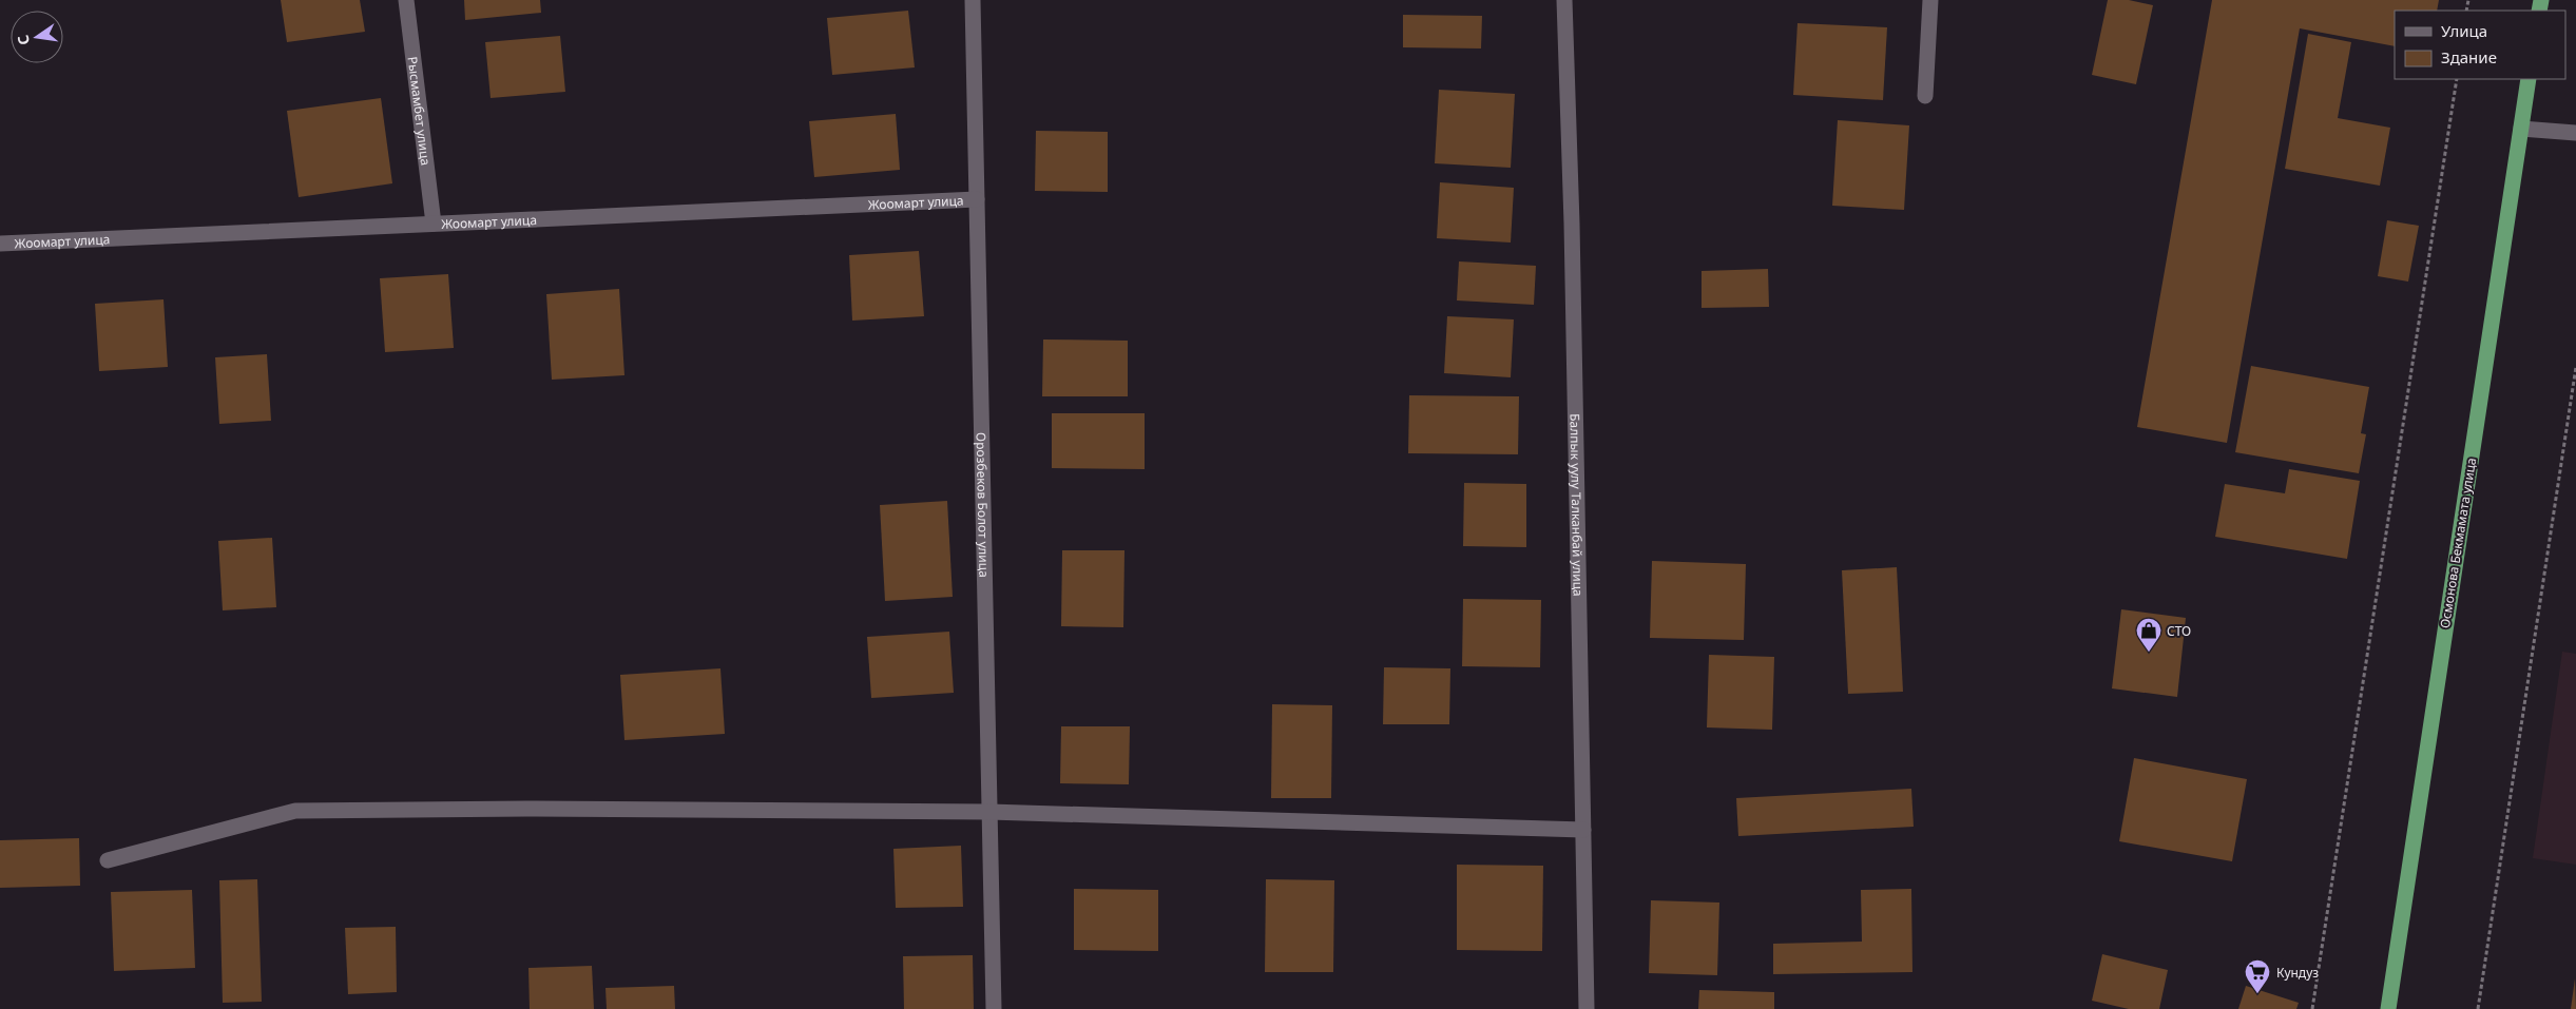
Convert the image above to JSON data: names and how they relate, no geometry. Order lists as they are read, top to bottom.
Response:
{
  "streets": {
    "highway": ["Осмонова Бекмамата улица"],
    "street": [
      "Рысмамбет улица",
      "Жоомарт улица",
      "Балпык уулу Талканбай улица",
      "Орозбеков Болот улица"
    ]
  },
  "crossings": [
    ["Рысмамбет улица", "Жоомарт улица"],
    ["Жоомарт улица", "Орозбеков Болот улица"]
  ],
  "places": {
    "shop": ["СТО"],
    "supermarket": ["Кундуз"]
  },
  "legend": ["Улица", "Здание"],
  "north": "left"
}
